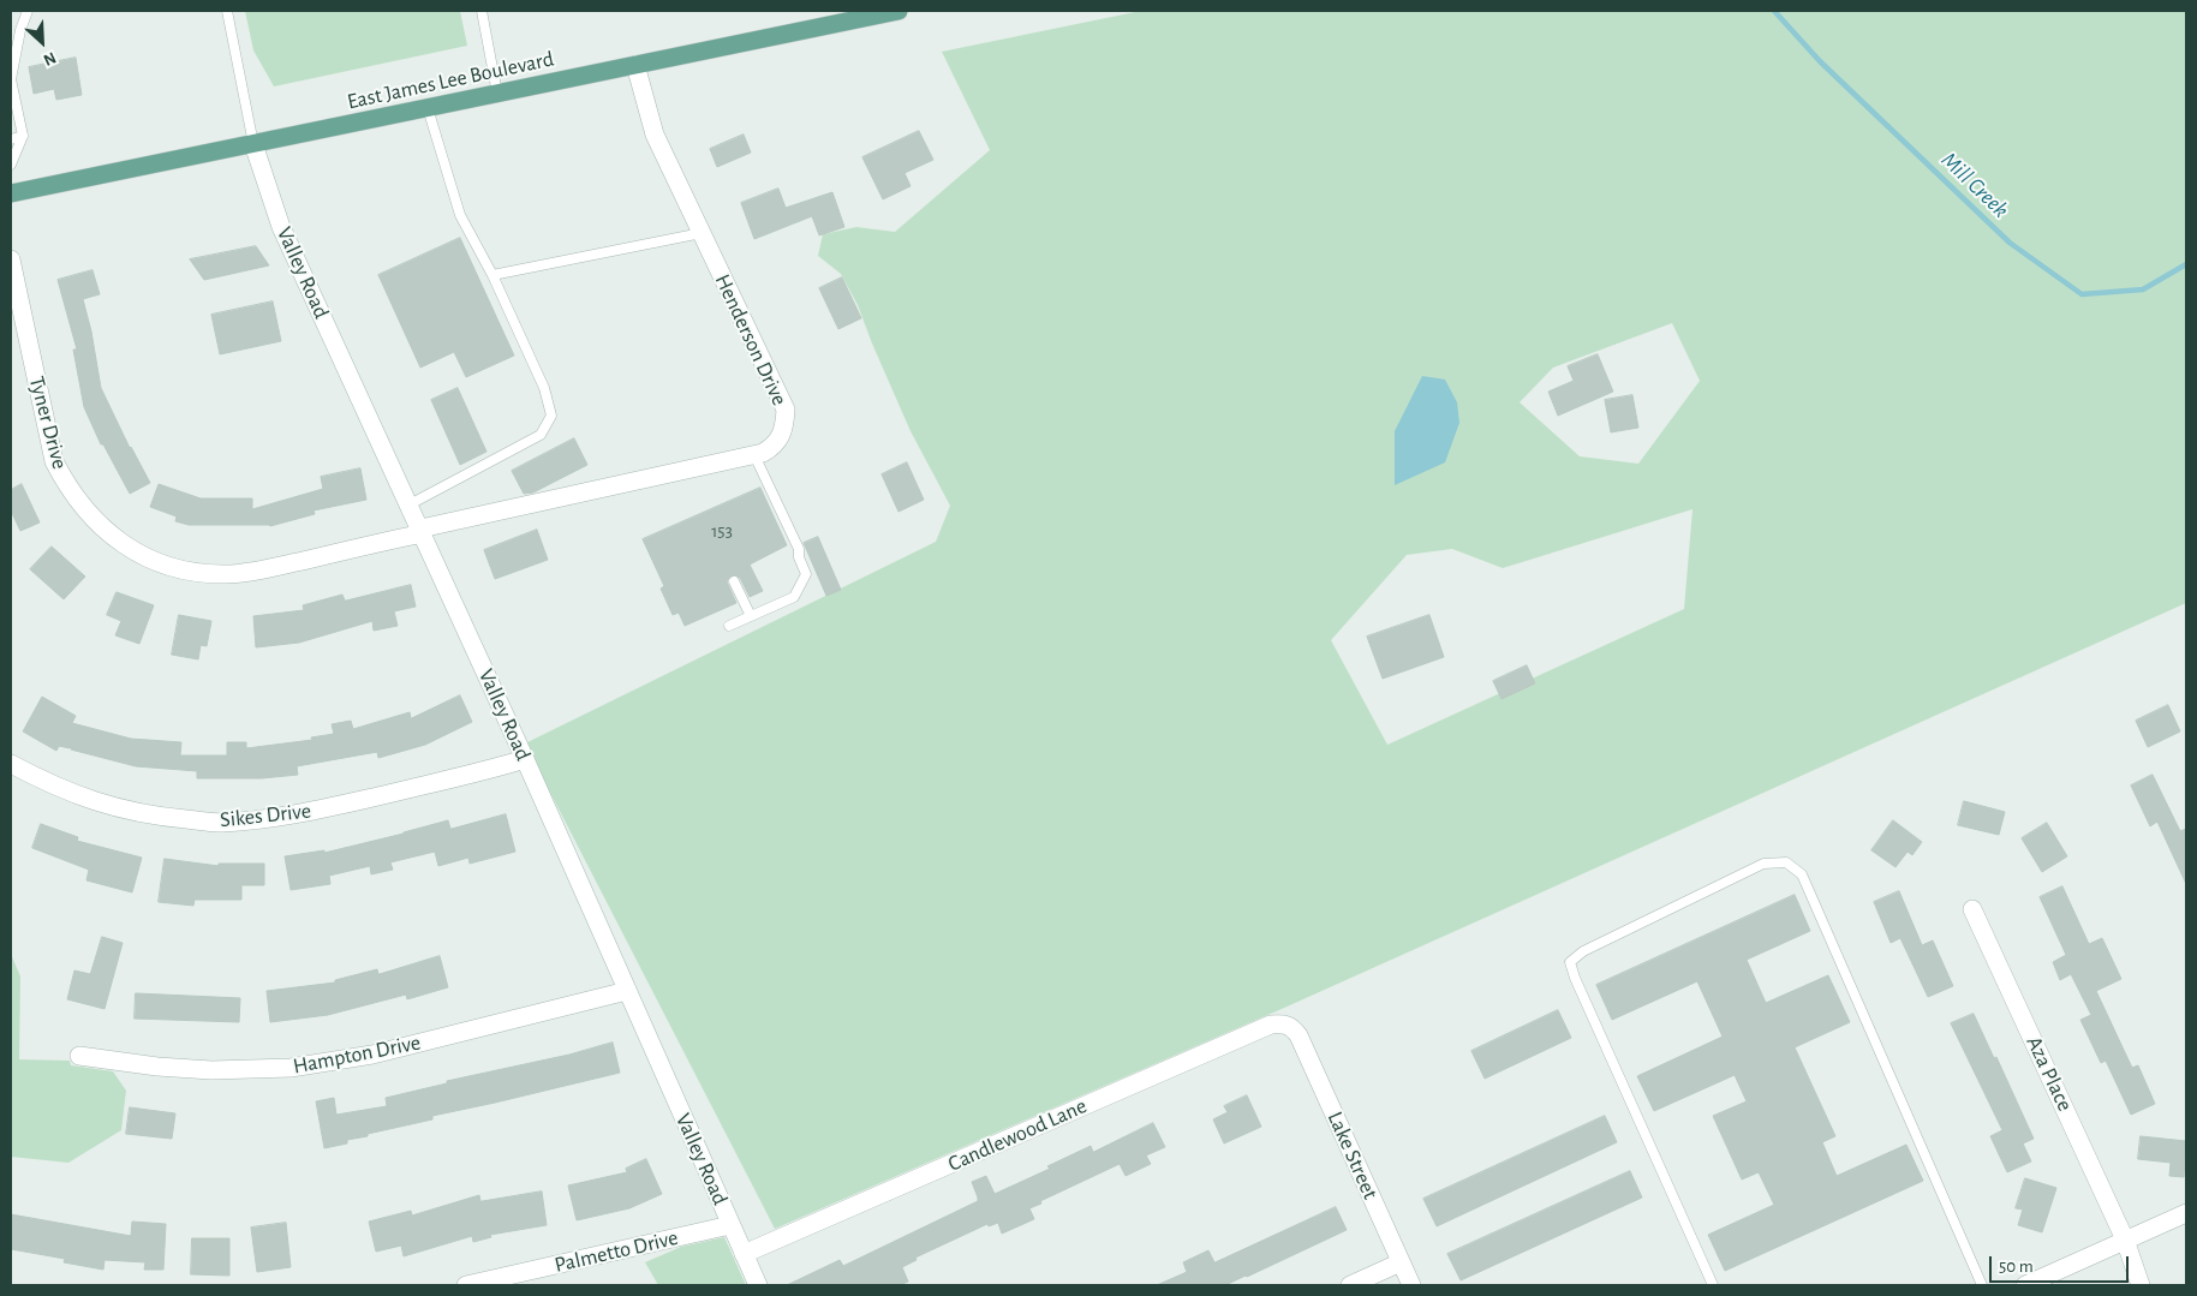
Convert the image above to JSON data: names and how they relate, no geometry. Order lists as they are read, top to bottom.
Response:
{
  "streets": {
    "main road": ["East James Lee Boulevard"],
    "street": [
      "Valley Road",
      "Henderson Drive",
      "Tyner Drive",
      "Sikes Drive",
      "Hampton Drive",
      "Aza Place",
      "Candlewood Lane",
      "Lake Street",
      "Palmetto Drive"
    ]
  },
  "crossings": [
    ["East James Lee Boulevard", "Valley Road"],
    ["East James Lee Boulevard", "Henderson Drive"],
    ["Valley Road", "Henderson Drive"],
    ["Valley Road", "Tyner Drive"],
    ["Valley Road", "Sikes Drive"],
    ["Valley Road", "Hampton Drive"],
    ["Valley Road", "Candlewood Lane"],
    ["Valley Road", "Palmetto Drive"],
    ["Henderson Drive", "Tyner Drive"],
    ["Candlewood Lane", "Lake Street"]
  ],
  "water": ["Mill Creek"],
  "house_numbers": ["153"],
  "scale_bar": "50 m",
  "north": "bottom right"
}
